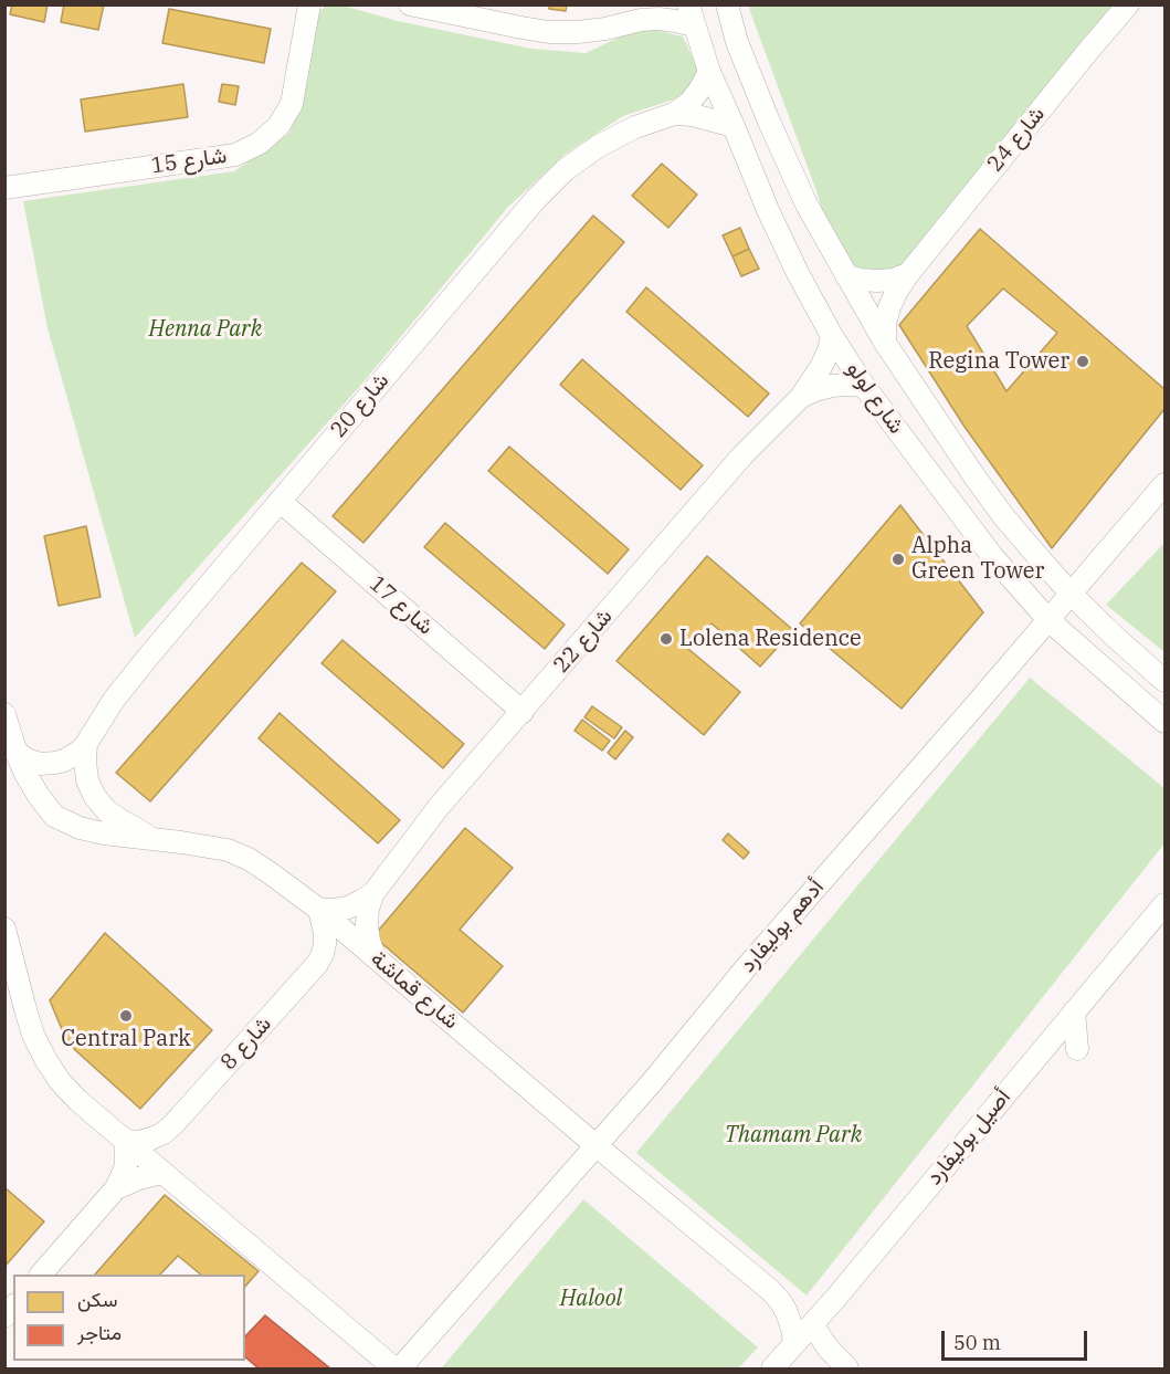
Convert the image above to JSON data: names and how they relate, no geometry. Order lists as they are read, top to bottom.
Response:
{
  "streets": {
    "street": [
      "شارع 24",
      "شارع 15",
      "شارع لولو",
      "شارع 20",
      "شارع 17",
      "شارع 22",
      "أدهم بوليفارد",
      "شارع قماشة",
      "شارع 8",
      "أصيل بوليفارد"
    ]
  },
  "crossings": [
    ["شارع 24", "شارع لولو"],
    ["شارع لولو", "شارع 20"],
    ["شارع لولو", "شارع 22"],
    ["شارع لولو", "أدهم بوليفارد"],
    ["شارع 20", "شارع 17"],
    ["شارع 20", "شارع قماشة"],
    ["شارع 17", "شارع 22"],
    ["شارع 22", "شارع قماشة"],
    ["شارع 22", "شارع 8"],
    ["أدهم بوليفارد", "شارع قماشة"],
    ["شارع قماشة", "شارع 8"],
    ["شارع قماشة", "أصيل بوليفارد"]
  ],
  "parks": ["Henna Park", "Thamam Park", "Halool"],
  "places": [
    "Regina Tower",
    "Alpha Green Tower",
    "Lolena Residence",
    "Central Park"
  ],
  "legend": ["سكن", "متاجر"],
  "scale_bar": "50 m"
}
